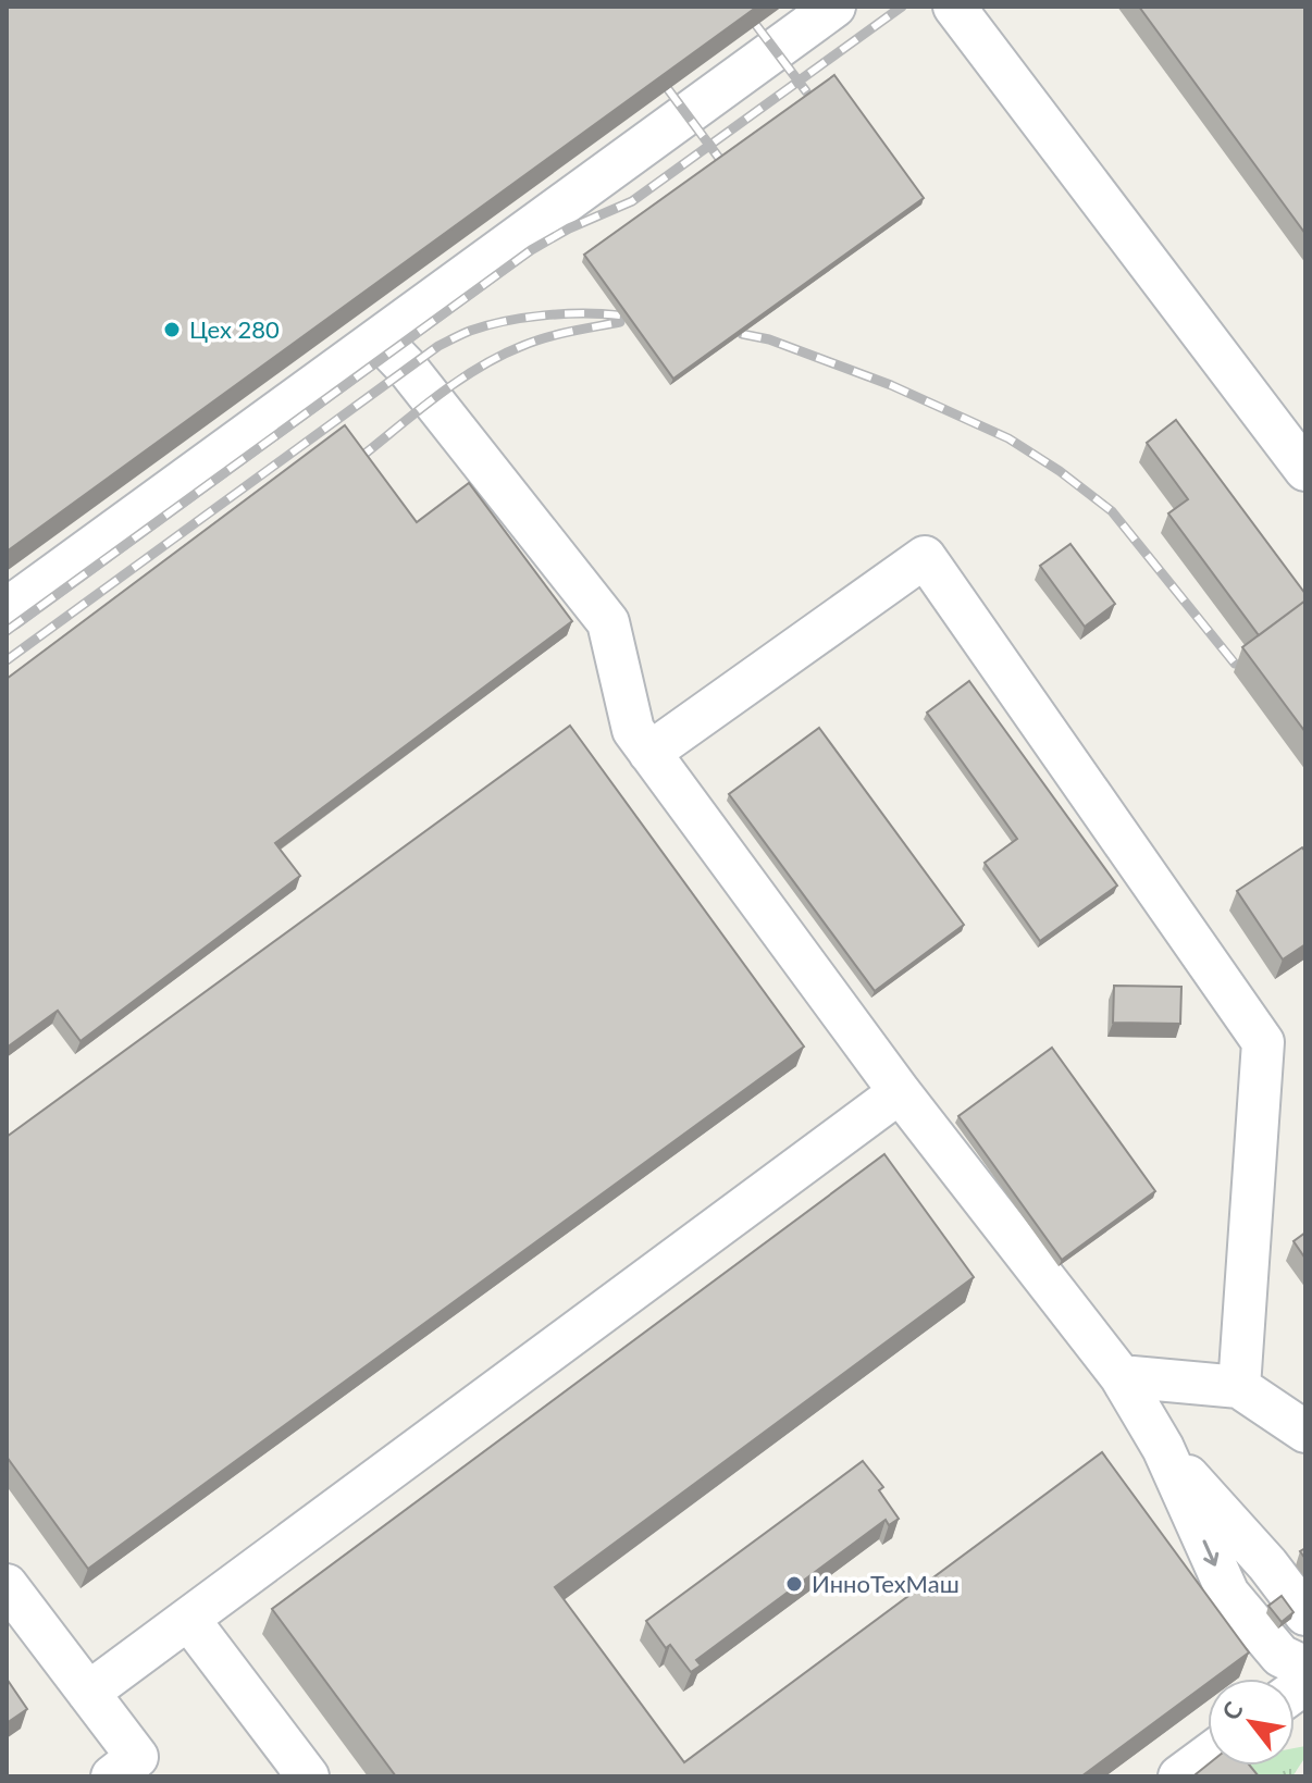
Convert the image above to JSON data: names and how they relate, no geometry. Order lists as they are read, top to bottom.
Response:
{
  "places": ["Цех 280", "ИнноТехМаш"],
  "north": "top left"
}
